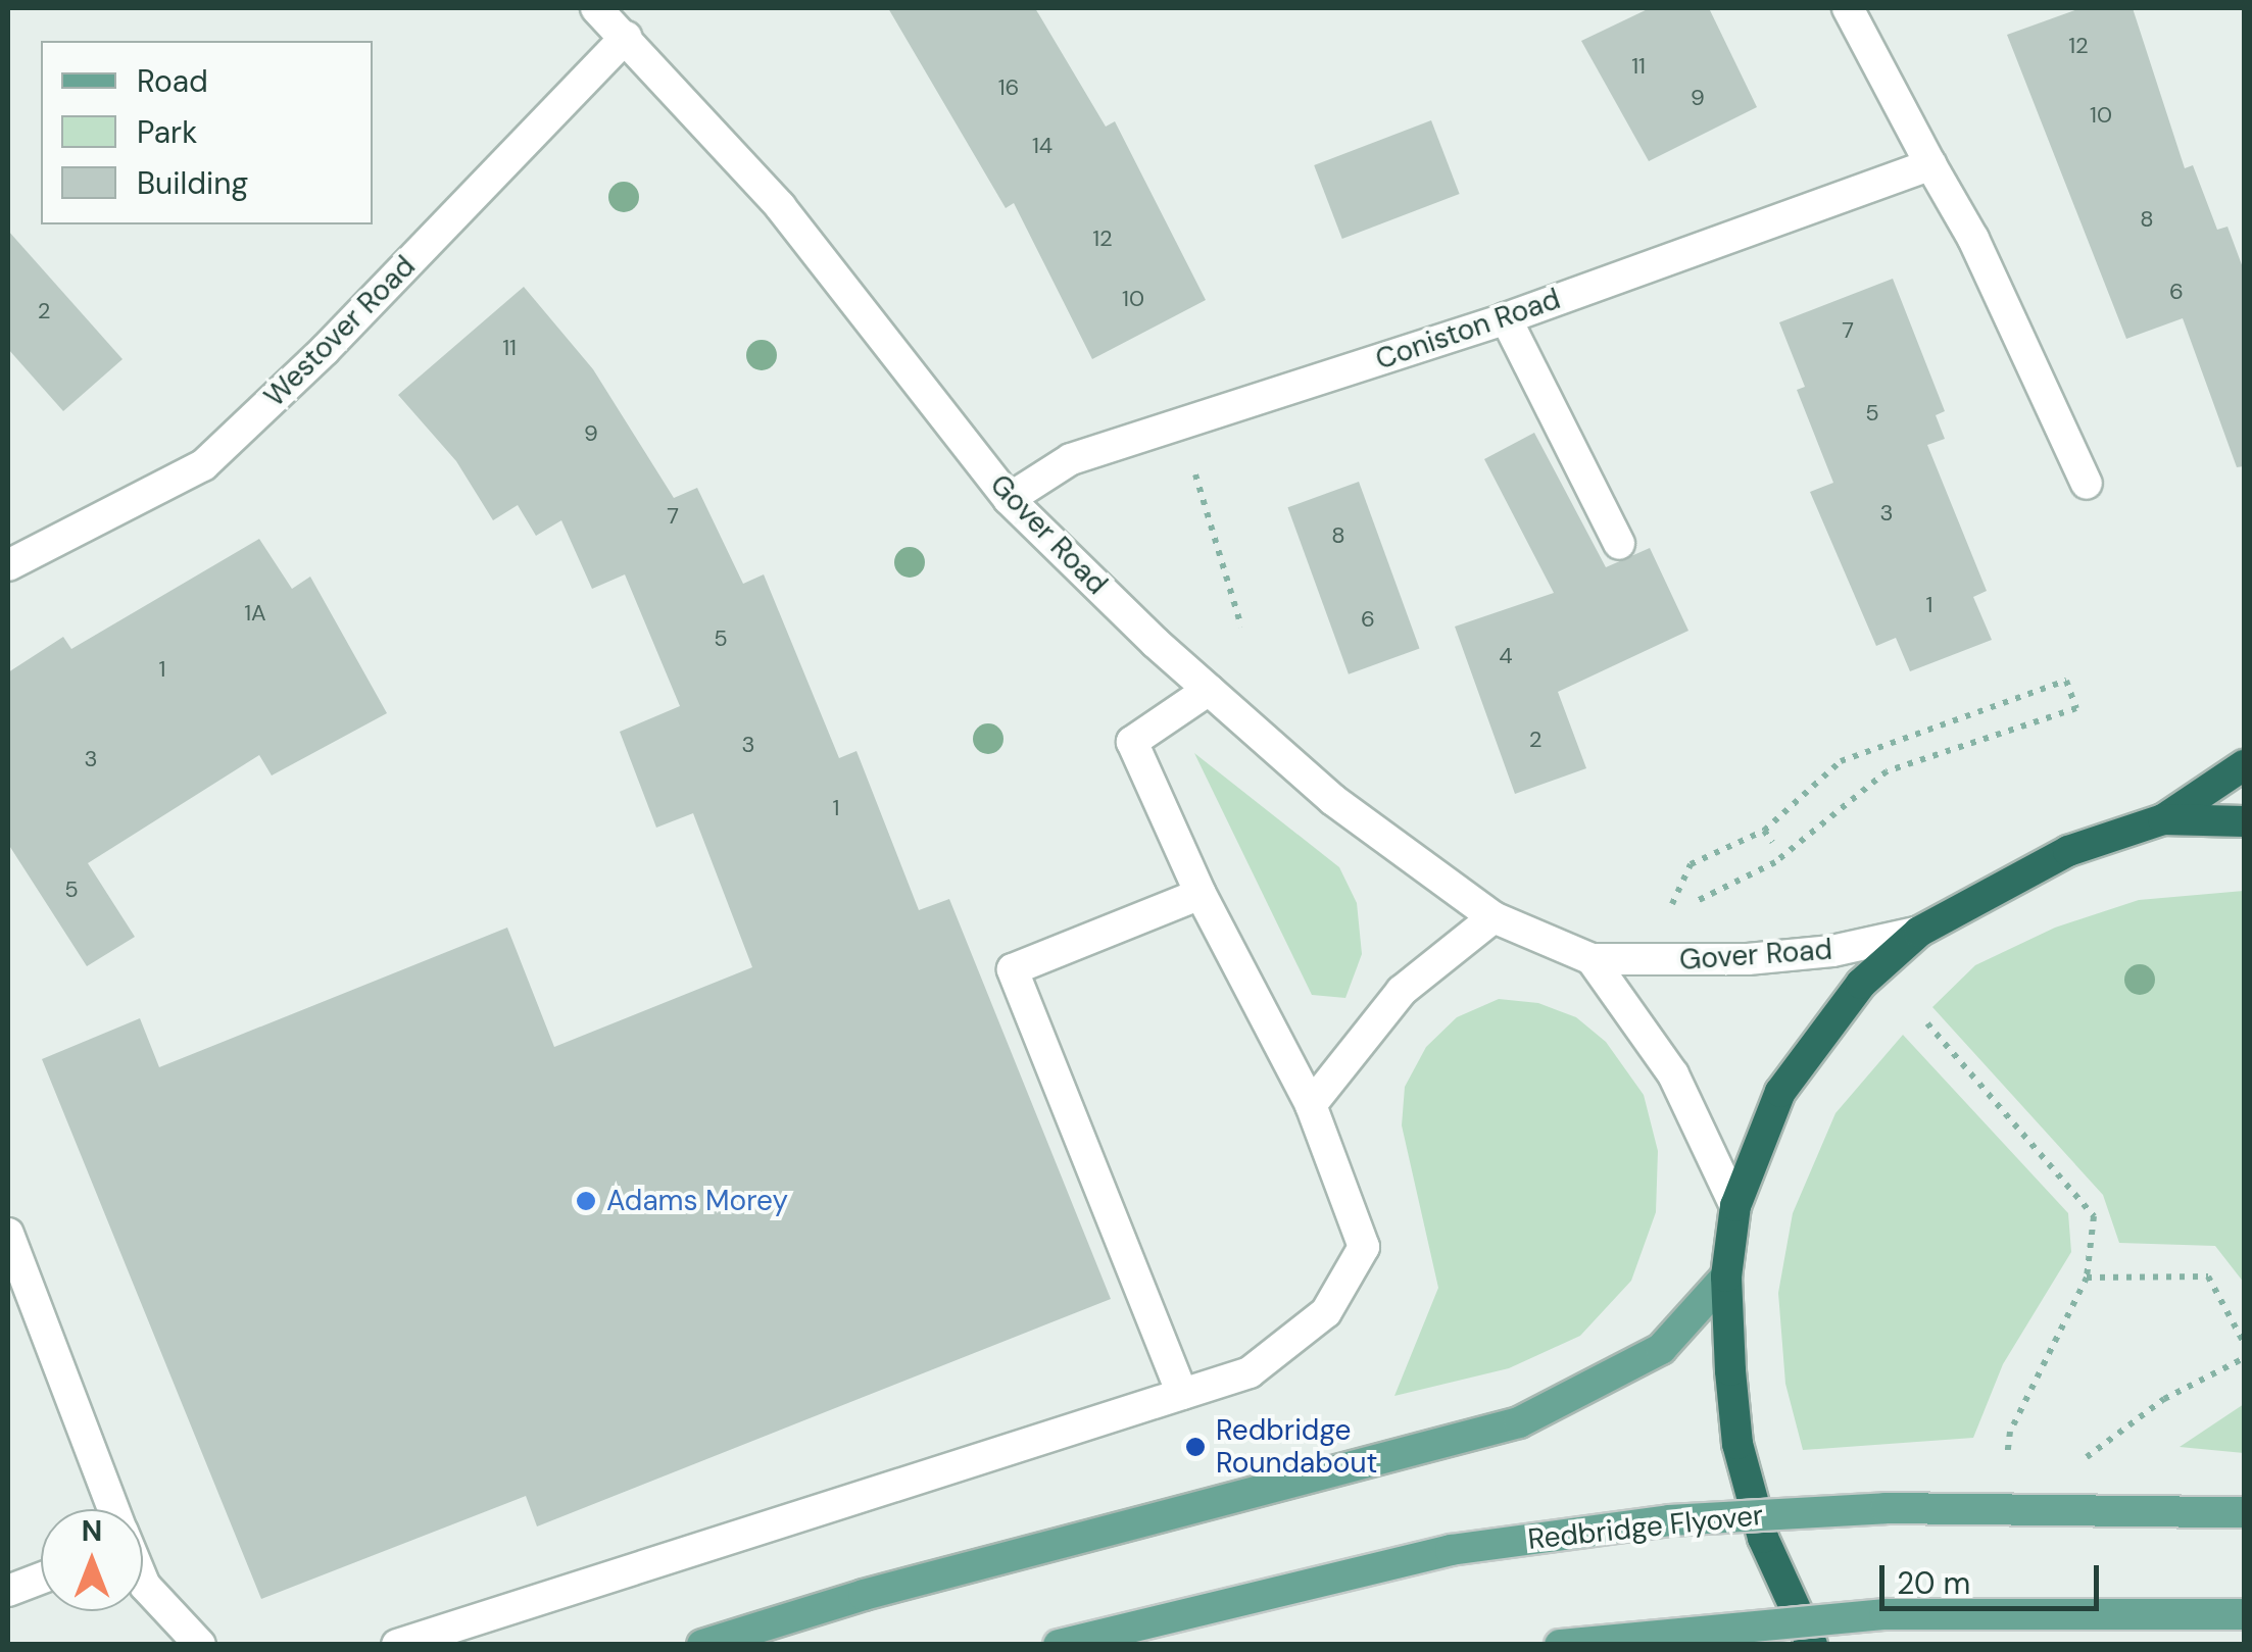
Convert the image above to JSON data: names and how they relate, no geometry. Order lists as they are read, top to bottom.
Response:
{
  "streets": {
    "main road": ["Redbridge Flyover"],
    "street": ["Coniston Road", "Westover Road", "Gover Road"]
  },
  "crossings": [
    ["Coniston Road", "Gover Road"],
    ["Westover Road", "Gover Road"]
  ],
  "places": ["Adams Morey", "Redbridge Roundabout"],
  "house_numbers": [
    "12",
    "11",
    "16",
    "9",
    "10",
    "14",
    "8",
    "12",
    "6",
    "10",
    "2",
    "7",
    "11",
    "5",
    "9",
    "3",
    "7",
    "8",
    "1",
    "1A",
    "6",
    "5",
    "4",
    "1",
    "2",
    "3",
    "3",
    "1",
    "5"
  ],
  "legend": ["Road", "Park", "Building"],
  "scale_bar": "20 m",
  "north": "top"
}
